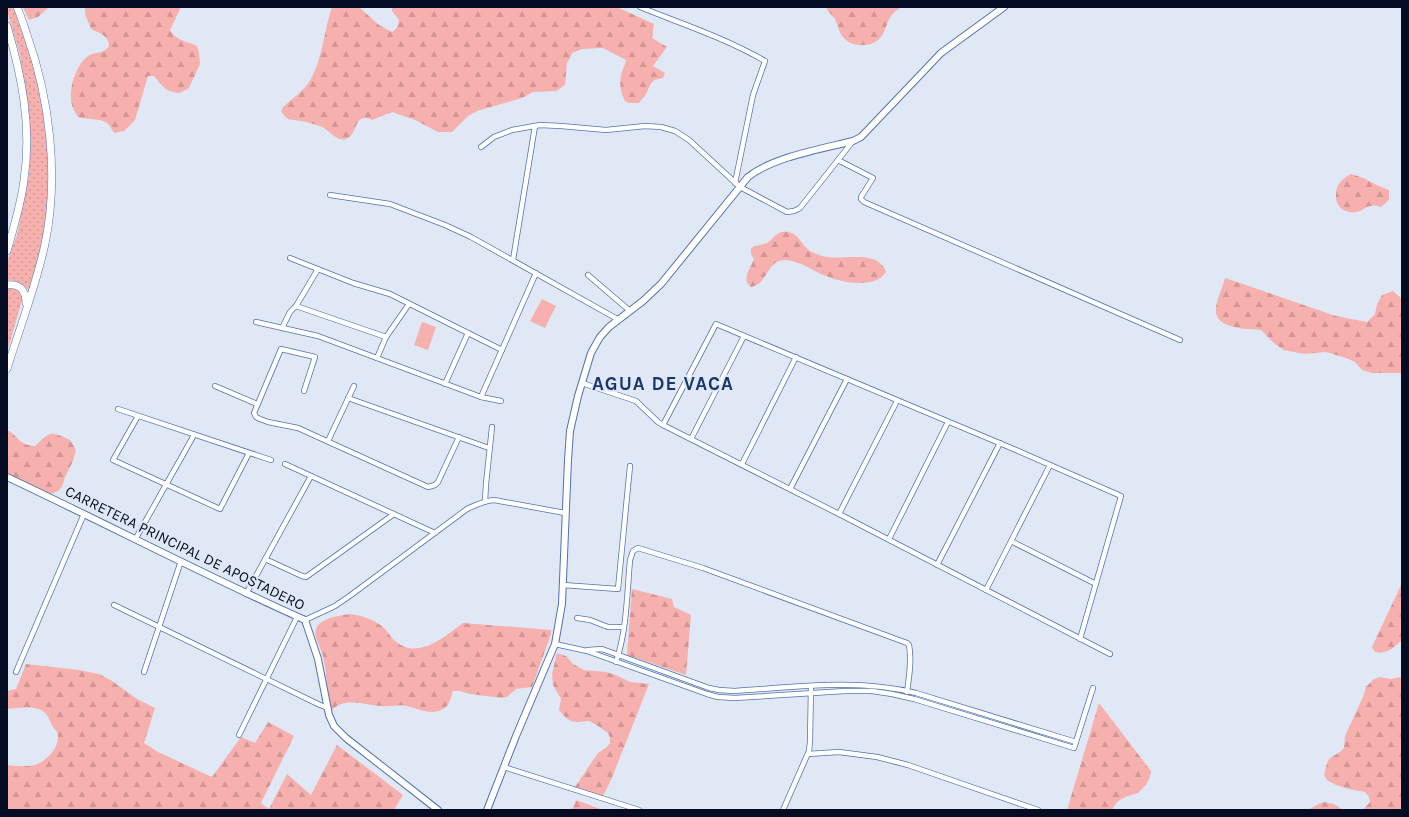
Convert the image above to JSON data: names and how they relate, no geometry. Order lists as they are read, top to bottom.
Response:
{
  "streets": {
    "street": ["CARRETERA PRINCIPAL DE APOSTADERO"]
  },
  "districts": ["AGUA DE VACA"]
}
